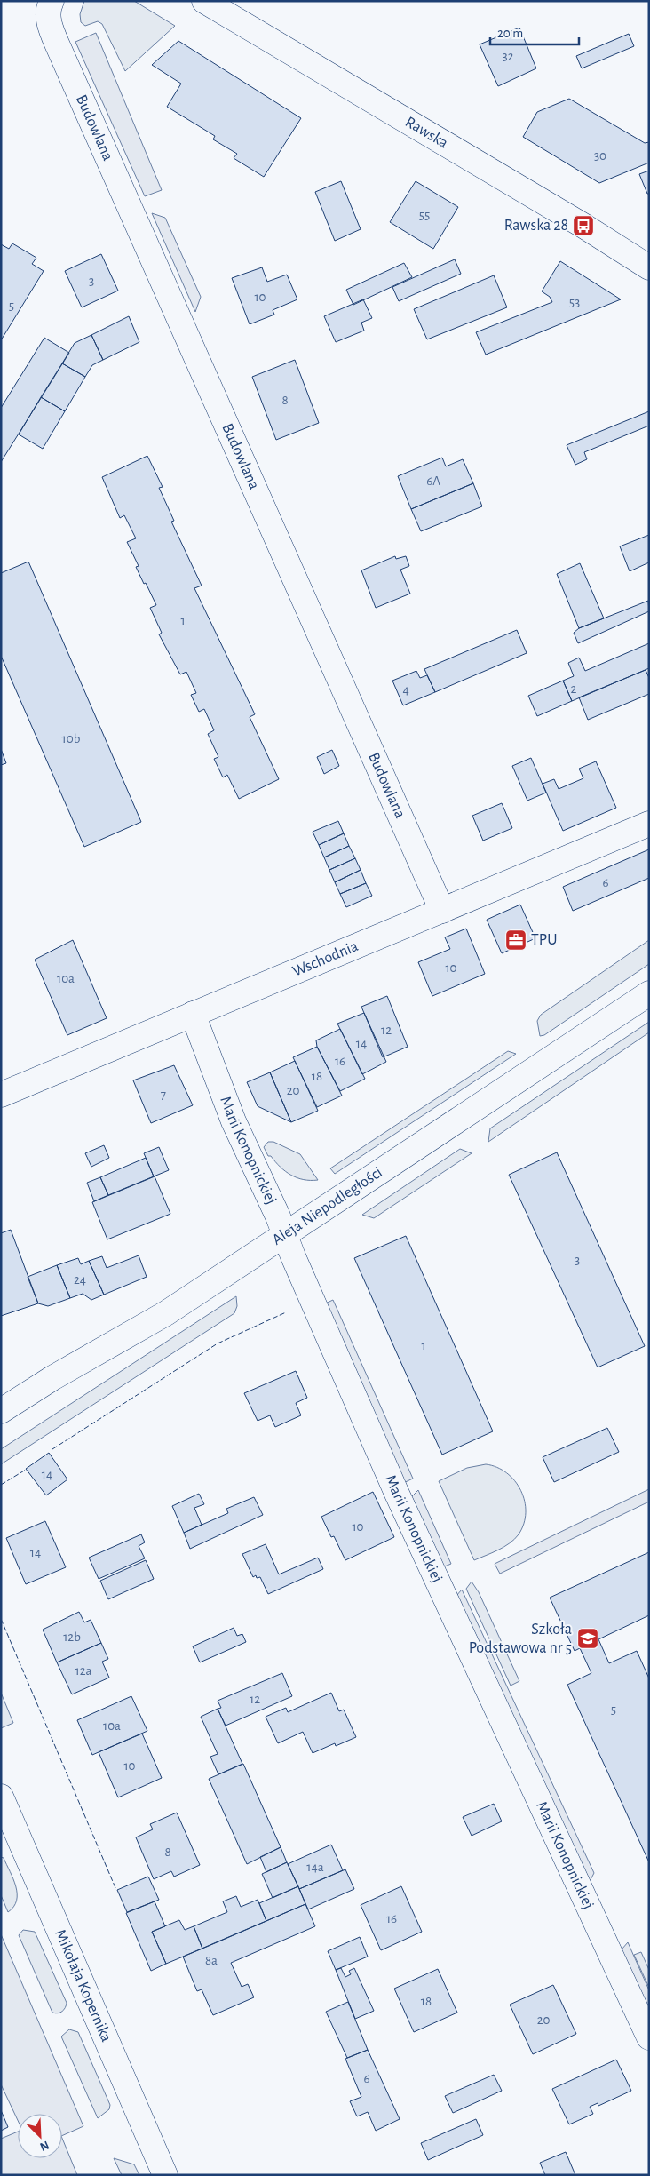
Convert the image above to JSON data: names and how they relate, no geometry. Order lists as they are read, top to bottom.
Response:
{
  "streets": {
    "street": [
      "Budowlana",
      "Rawska",
      "Wschodnia",
      "Marii Konopnickiej",
      "Aleja Niepodległości",
      "Mikołaja Kopernika"
    ]
  },
  "crossings": [
    ["Budowlana", "Wschodnia"],
    ["Wschodnia", "Marii Konopnickiej"],
    ["Marii Konopnickiej", "Aleja Niepodległości"]
  ],
  "places": {
    "bus stop": ["Rawska 28"],
    "office": ["TPU"],
    "school or university": ["Szkoła Podstawowa nr 5"]
  },
  "house_numbers": [
    "32",
    "30",
    "55",
    "3",
    "10",
    "53",
    "5",
    "8",
    "6A",
    "1",
    "2",
    "4",
    "10b",
    "6",
    "10",
    "10a",
    "12",
    "14",
    "16",
    "18",
    "20",
    "7",
    "3",
    "24",
    "1",
    "14",
    "10",
    "14",
    "12b",
    "12a",
    "12",
    "5",
    "10a",
    "10",
    "8",
    "14a",
    "16",
    "8a",
    "18",
    "20",
    "6"
  ],
  "scale_bar": "20 m",
  "north": "bottom right"
}
